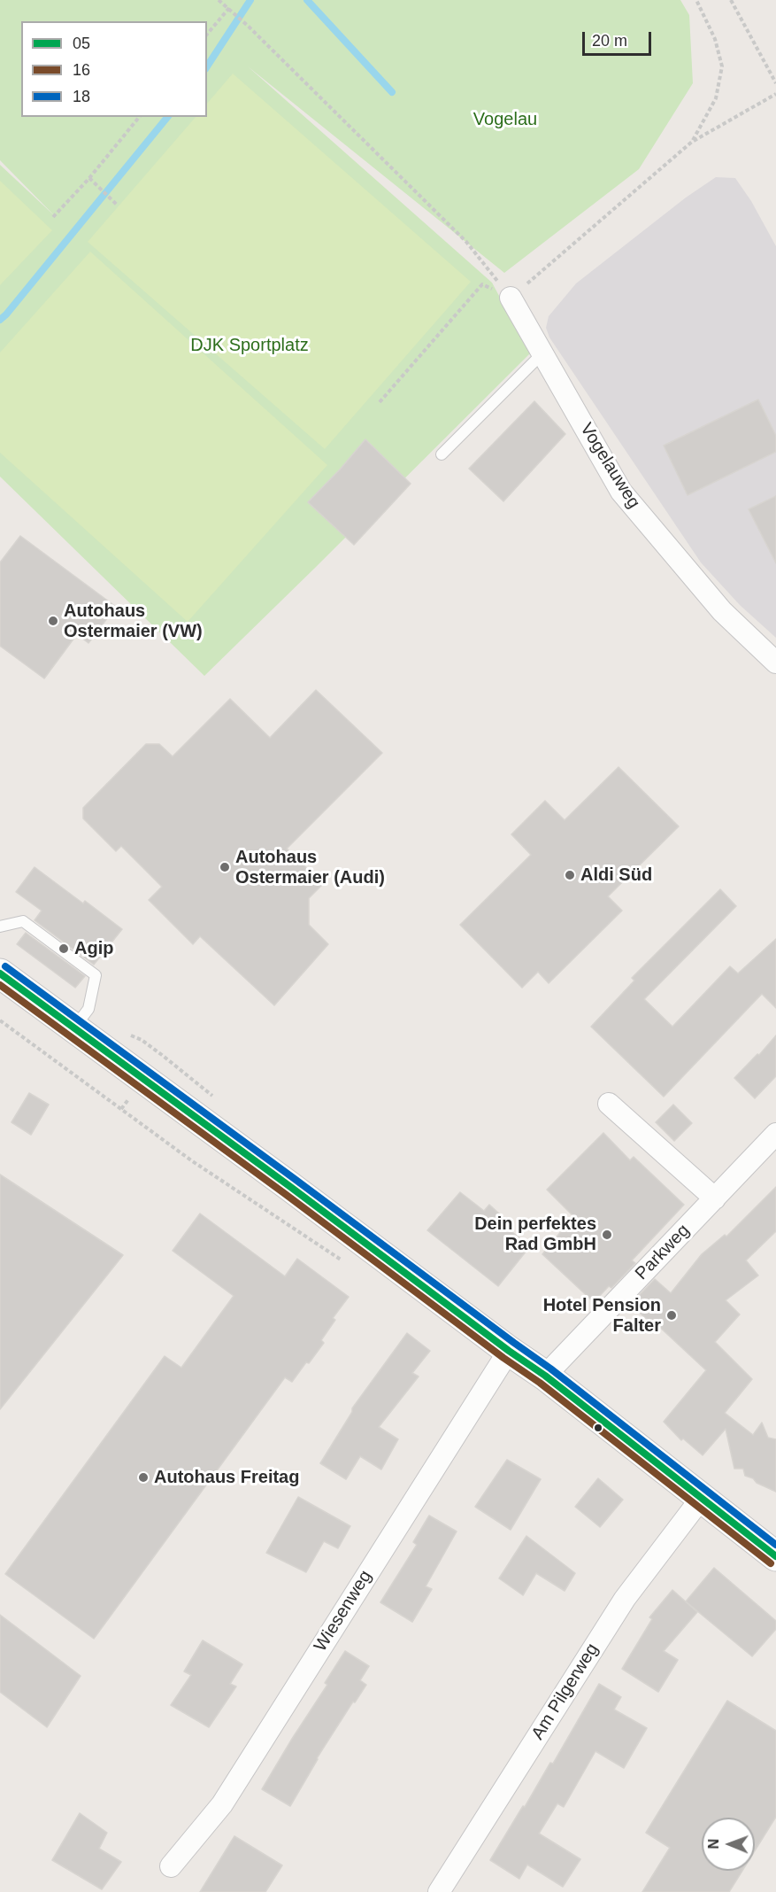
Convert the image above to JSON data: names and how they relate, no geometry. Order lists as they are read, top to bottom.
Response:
{
  "streets": {
    "street": [
      "Vogelauweg",
      "Parkweg",
      "Wiesenweg",
      "Am Pilgerweg"
    ]
  },
  "parks": ["Vogelau", "DJK Sportplatz"],
  "places": [
    "Autohaus Ostermaier (VW)",
    "Autohaus Ostermaier (Audi)",
    "Aldi Süd",
    "Agip",
    "Dein perfektes Rad GmbH",
    "Hotel Pension Falter",
    "Autohaus Freitag"
  ],
  "lines": ["transit line 18", "transit line 05", "transit line 16"],
  "legend": ["05", "16", "18"],
  "scale_bar": "20 m",
  "north": "left"
}
